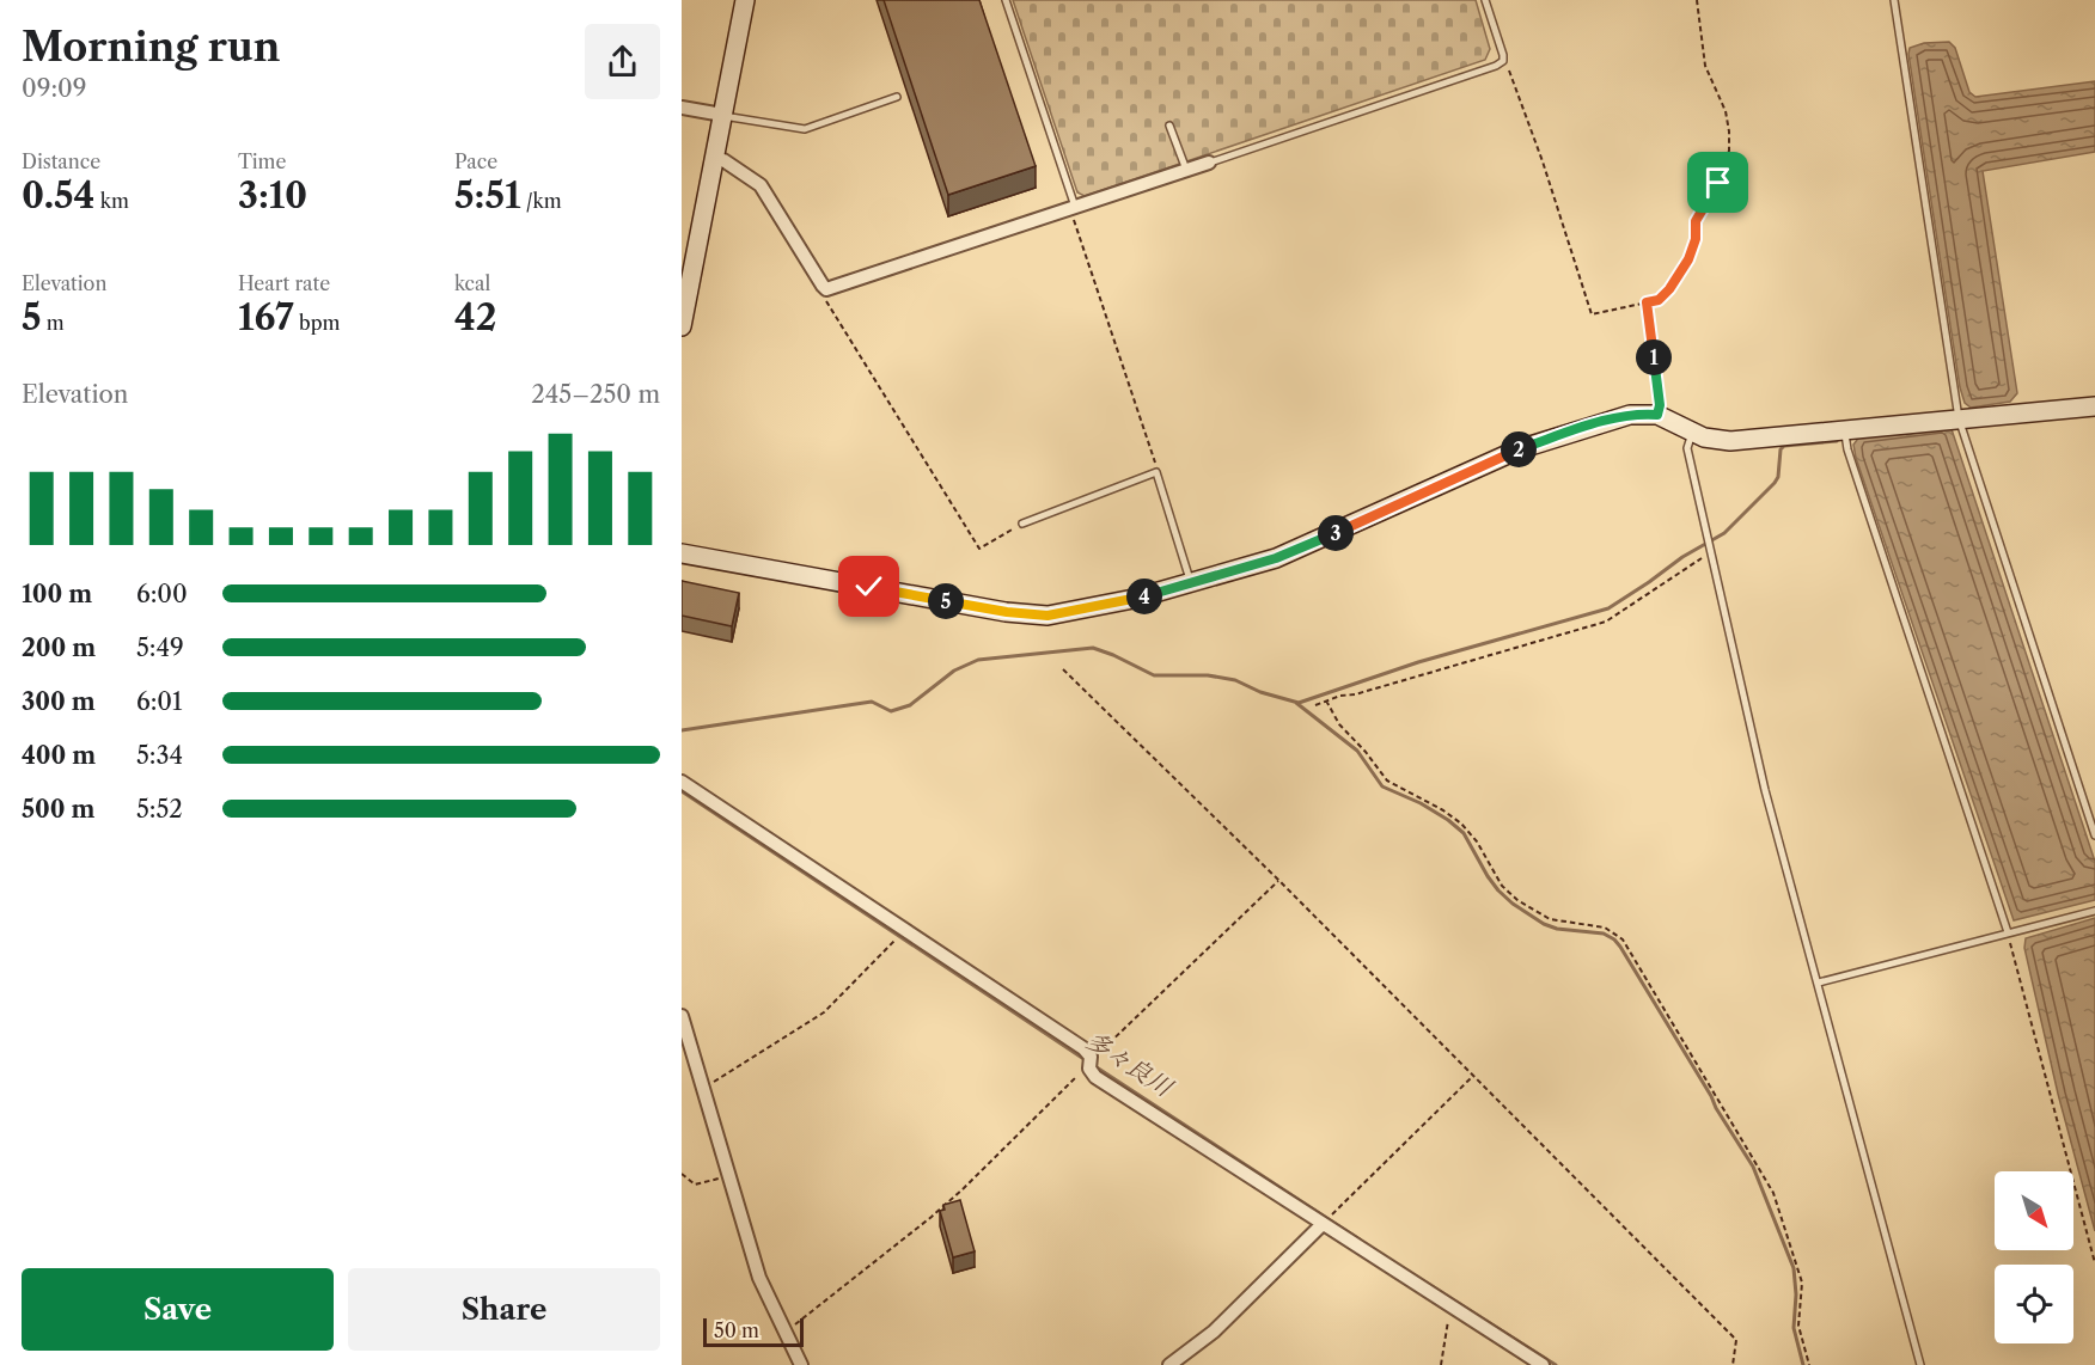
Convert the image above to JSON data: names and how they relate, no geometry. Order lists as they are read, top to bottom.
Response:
{
  "water": ["多々良川"],
  "scale_bar": "50 m",
  "north": "bottom right",
  "page": {
    "heading": ["Morning run", "09:09"],
    "stats": [
      ["Distance", "0.54 km"],
      ["Time", "3:10"],
      ["Pace", "5:51 /km"],
      ["Elevation", "5 m"],
      ["Heart rate", "167 bpm"],
      ["kcal", "42"]
    ],
    "pins": [
      "1",
      "2",
      "3",
      "4",
      "5"
    ],
    "chart": ["Elevation", "245–250 m"],
    "list": [
      {
        "name": "100 m",
        "note": "6:00"
      },
      {
        "name": "200 m",
        "note": "5:49"
      },
      {
        "name": "300 m",
        "note": "6:01"
      },
      {
        "name": "400 m",
        "note": "5:34"
      },
      {
        "name": "500 m",
        "note": "5:52"
      }
    ],
    "buttons": ["Save", "Share"],
    "scale": "50 m"
  }
}
